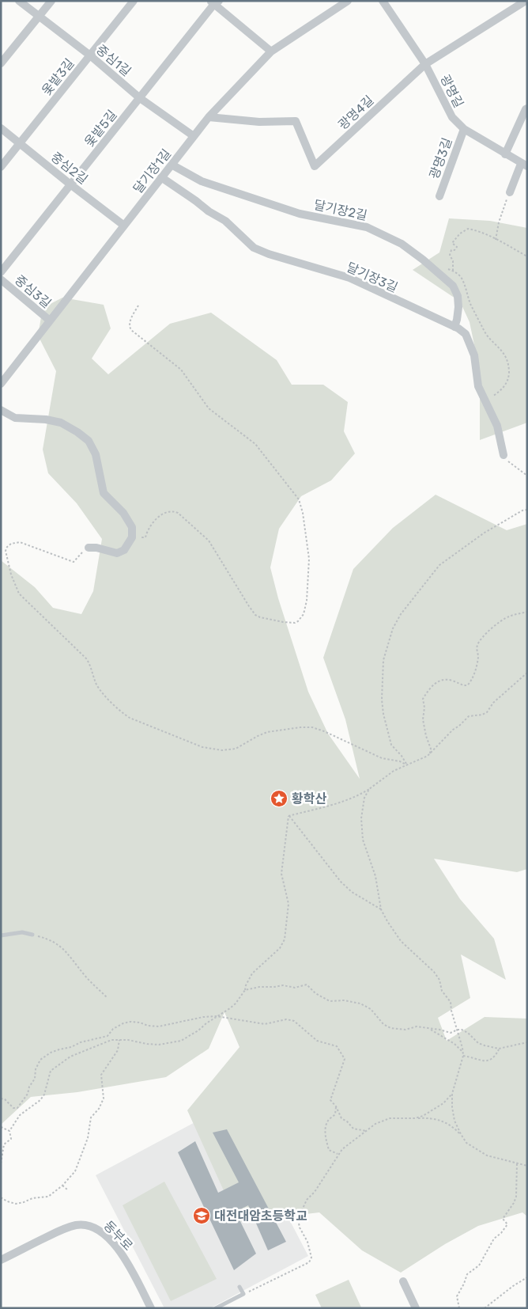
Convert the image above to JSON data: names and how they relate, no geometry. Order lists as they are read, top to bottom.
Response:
{
  "streets": {
    "street": [
      "중심1길",
      "옻밭3길",
      "광명길",
      "광명4길",
      "옻밭5길",
      "광명3길",
      "중심2길",
      "달기장1길",
      "달기장2길",
      "달기장3길",
      "중심3길",
      "동부로"
    ]
  },
  "crossings": [
    ["중심1길", "옻밭3길"],
    ["중심1길", "옻밭5길"],
    ["중심1길", "달기장1길"],
    ["옻밭3길", "중심2길"],
    ["광명길", "광명4길"],
    ["광명길", "광명3길"],
    ["광명4길", "달기장1길"],
    ["옻밭5길", "중심2길"],
    ["중심2길", "달기장1길"],
    ["달기장1길", "달기장2길"],
    ["달기장1길", "달기장3길"],
    ["달기장1길", "중심3길"],
    ["달기장2길", "달기장3길"]
  ],
  "places": {
    "place": ["황학산"],
    "school or university": ["대전대암초등학교"]
  }
}
